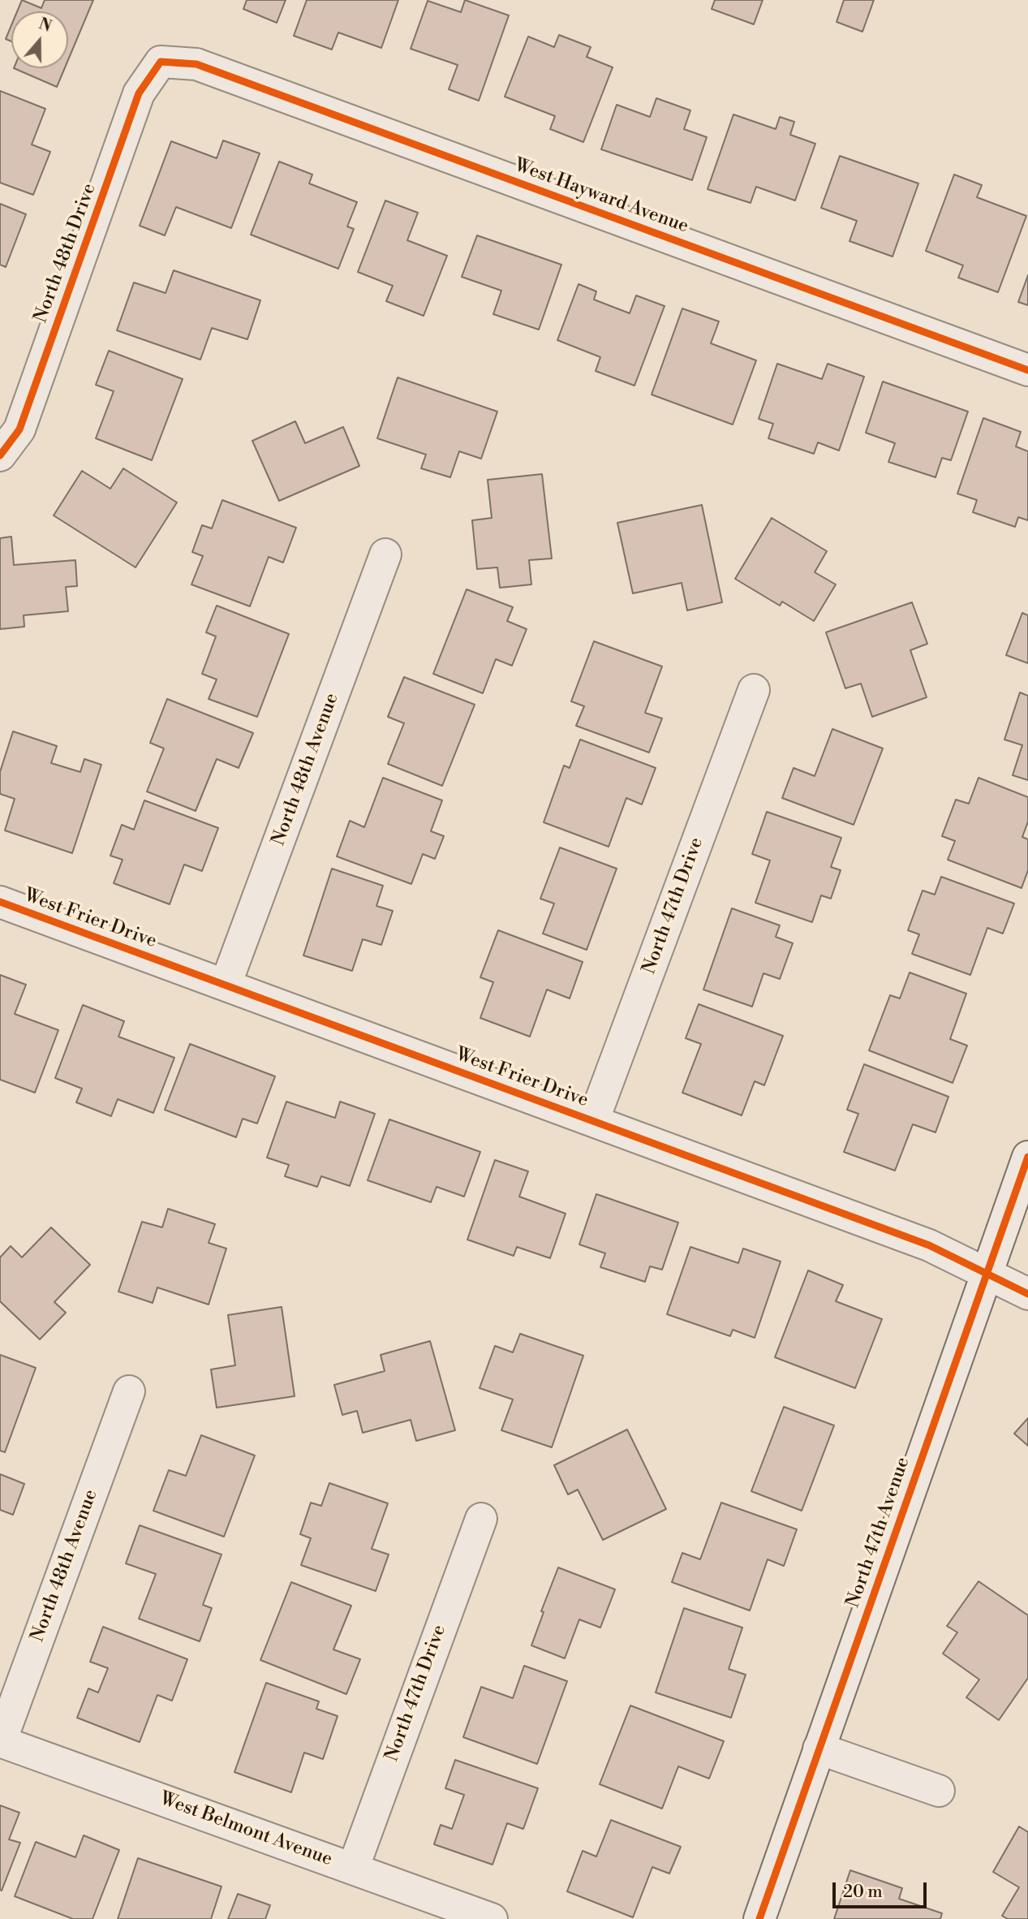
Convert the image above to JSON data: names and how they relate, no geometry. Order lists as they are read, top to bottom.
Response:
{
  "streets": {
    "street": [
      "West Hayward Avenue",
      "North 48th Drive",
      "North 48th Avenue",
      "North 47th Drive",
      "West Frier Drive",
      "North 47th Avenue",
      "West Belmont Avenue"
    ]
  },
  "crossings": [
    ["West Hayward Avenue", "North 48th Drive"],
    ["North 48th Avenue", "West Frier Drive"],
    ["North 48th Avenue", "West Belmont Avenue"],
    ["North 47th Drive", "West Frier Drive"],
    ["North 47th Drive", "West Belmont Avenue"],
    ["West Frier Drive", "North 47th Avenue"]
  ],
  "scale_bar": "20 m",
  "north": "top"
}
